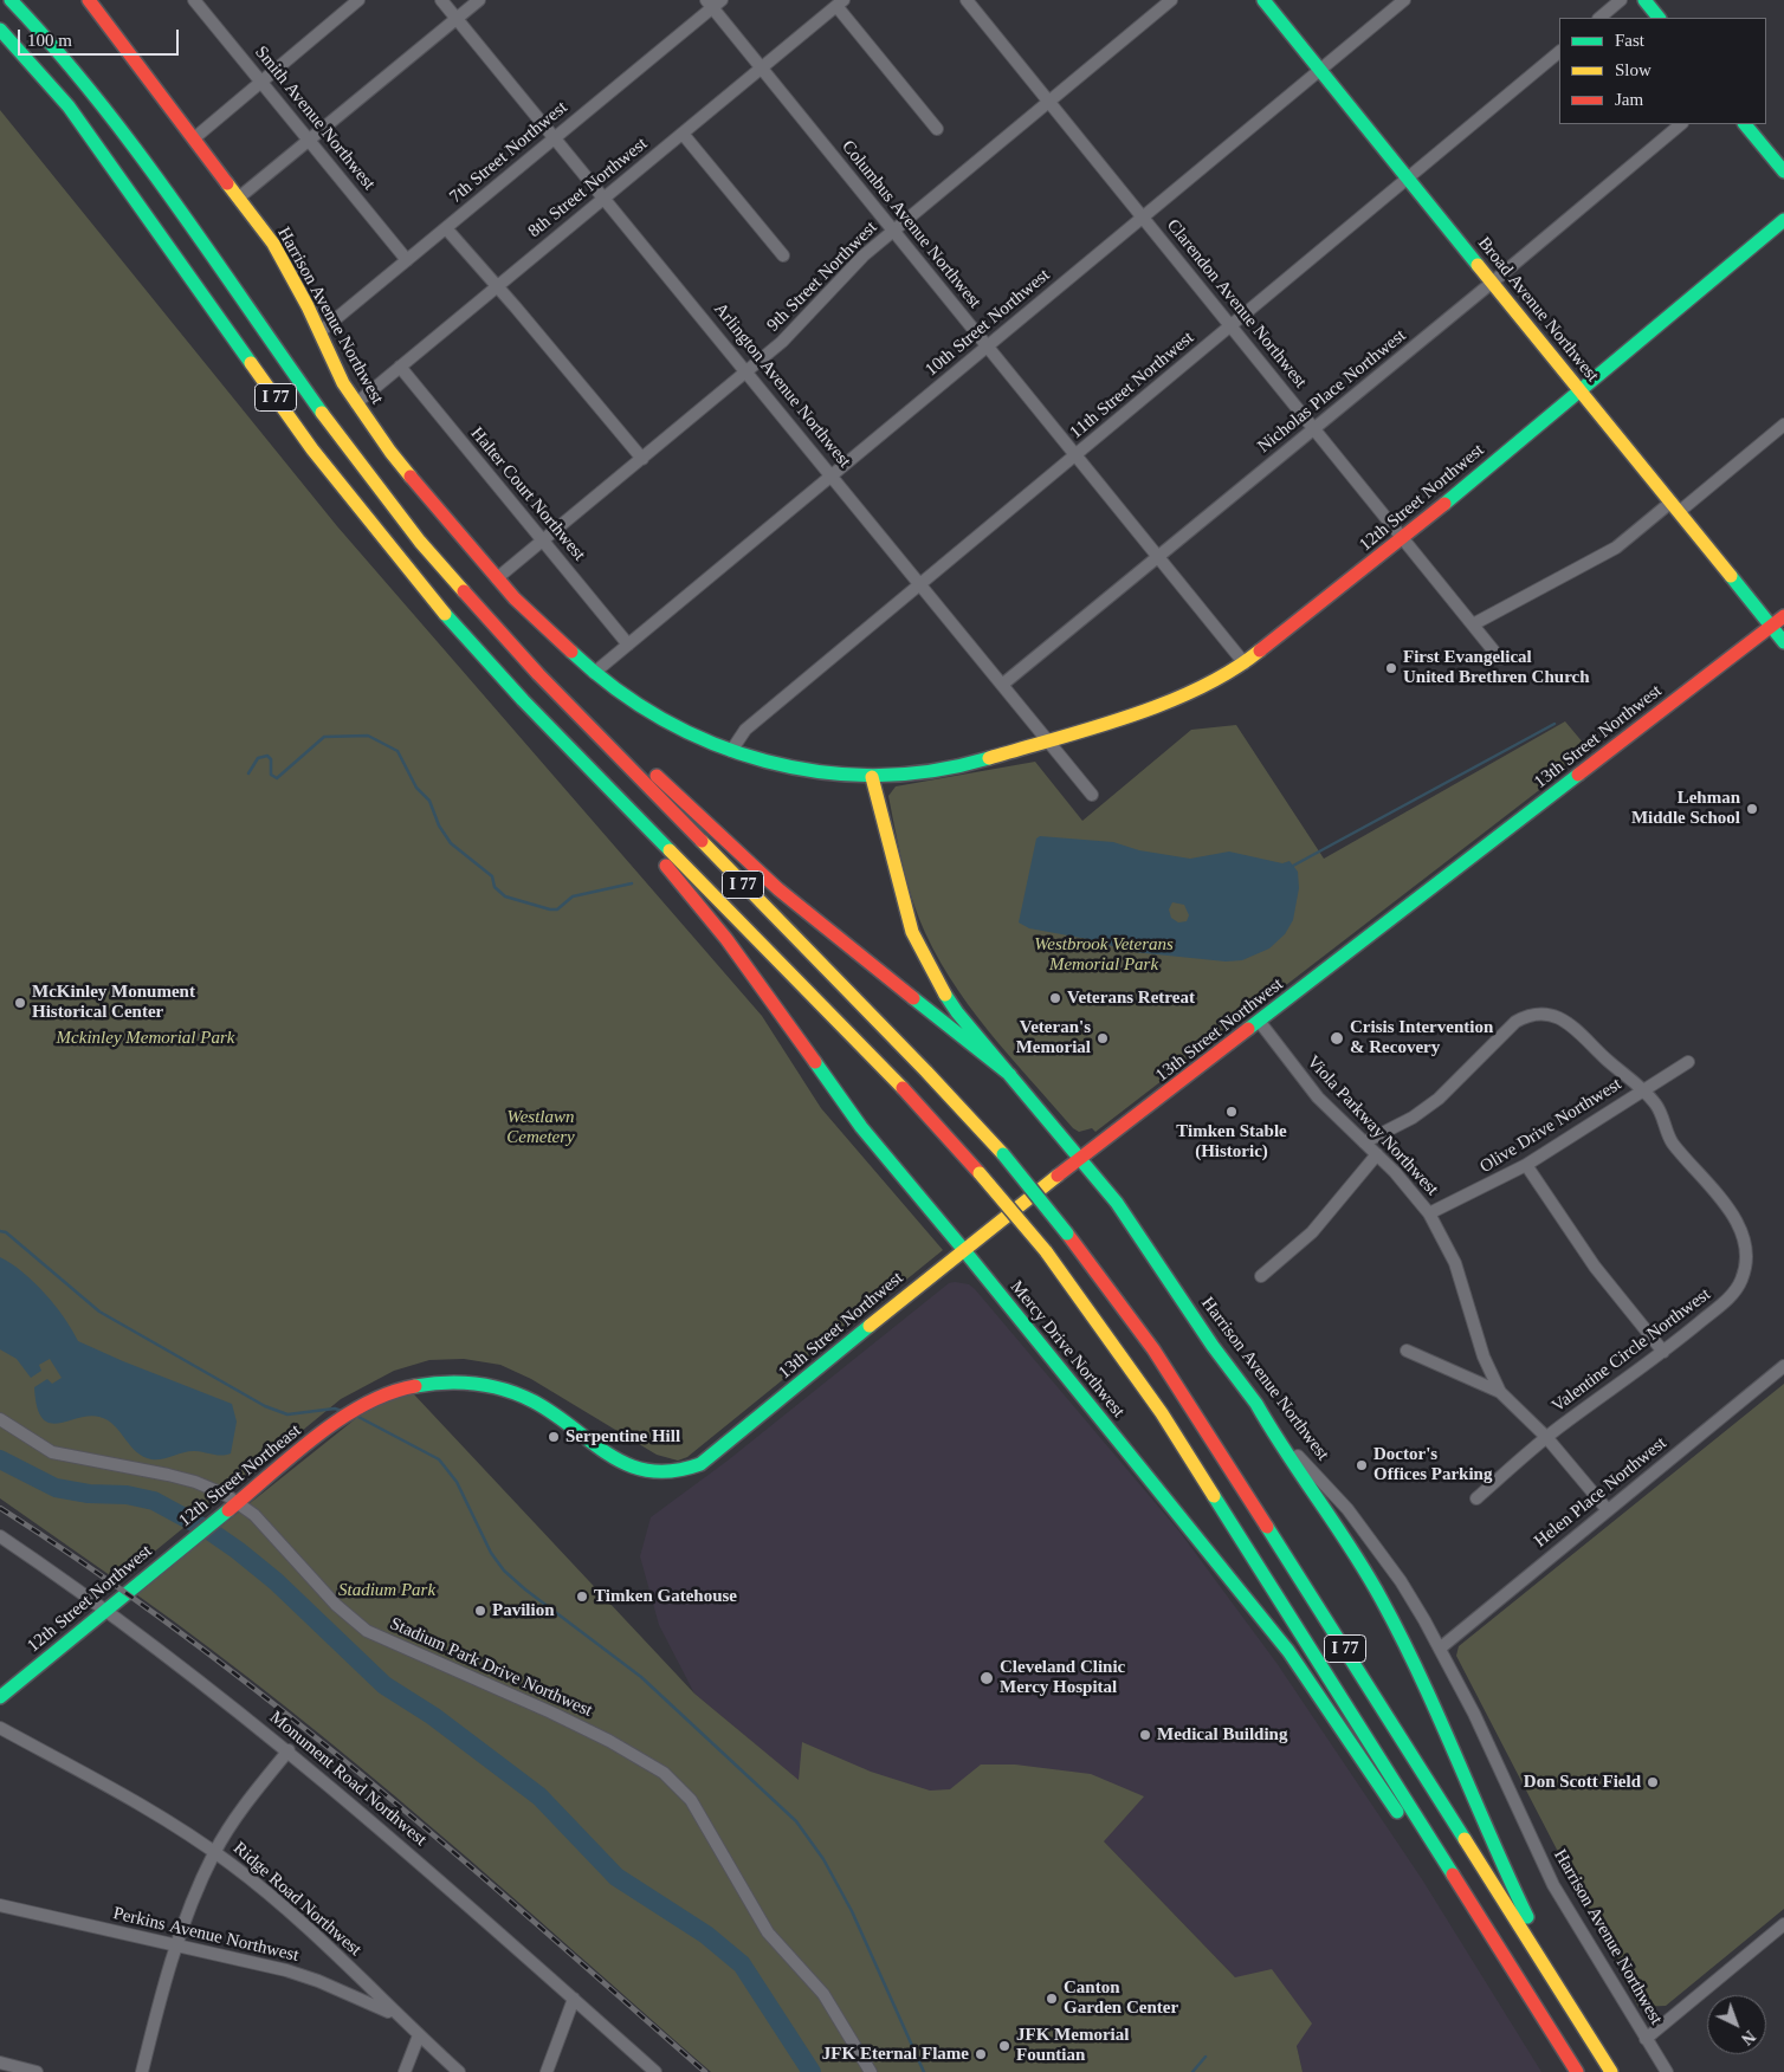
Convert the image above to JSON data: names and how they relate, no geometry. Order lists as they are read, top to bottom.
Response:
{
  "streets": {
    "main road": [
      "Broad Avenue Northwest",
      "Harrison Avenue Northwest",
      "I 77",
      "12th Street Northwest",
      "13th Street Northwest",
      "Mercy Drive Northwest",
      "12th Street Northeast"
    ],
    "street": [
      "Smith Avenue Northwest",
      "7th Street Northwest",
      "8th Street Northwest",
      "Columbus Avenue Northwest",
      "9th Street Northwest",
      "Clarendon Avenue Northwest",
      "10th Street Northwest",
      "Arlington Avenue Northwest",
      "11th Street Northwest",
      "Nicholas Place Northwest",
      "Halter Court Northwest",
      "Viola Parkway Northwest",
      "Olive Drive Northwest",
      "Valentine Circle Northwest",
      "Helen Place Northwest",
      "Stadium Park Drive Northwest",
      "Monument Road Northwest",
      "Ridge Road Northwest",
      "Perkins Avenue Northwest"
    ]
  },
  "crossings": [
    ["Smith Avenue Northwest", "7th Street Northwest"],
    ["7th Street Northwest", "Columbus Avenue Northwest"],
    ["7th Street Northwest", "Harrison Avenue Northwest"],
    ["7th Street Northwest", "Arlington Avenue Northwest"],
    ["8th Street Northwest", "Columbus Avenue Northwest"],
    ["8th Street Northwest", "Harrison Avenue Northwest"],
    ["8th Street Northwest", "Arlington Avenue Northwest"],
    ["8th Street Northwest", "Halter Court Northwest"],
    ["Columbus Avenue Northwest", "9th Street Northwest"],
    ["Columbus Avenue Northwest", "10th Street Northwest"],
    ["Columbus Avenue Northwest", "11th Street Northwest"],
    ["Columbus Avenue Northwest", "Nicholas Place Northwest"],
    ["Columbus Avenue Northwest", "12th Street Northwest"],
    ["9th Street Northwest", "Clarendon Avenue Northwest"],
    ["9th Street Northwest", "Harrison Avenue Northwest"],
    ["9th Street Northwest", "Arlington Avenue Northwest"],
    ["9th Street Northwest", "Halter Court Northwest"],
    ["Clarendon Avenue Northwest", "10th Street Northwest"],
    ["Clarendon Avenue Northwest", "11th Street Northwest"],
    ["Clarendon Avenue Northwest", "Nicholas Place Northwest"],
    ["Clarendon Avenue Northwest", "12th Street Northwest"],
    ["Broad Avenue Northwest", "10th Street Northwest"],
    ["Broad Avenue Northwest", "11th Street Northwest"],
    ["Broad Avenue Northwest", "Nicholas Place Northwest"],
    ["Broad Avenue Northwest", "12th Street Northwest"],
    ["Broad Avenue Northwest", "13th Street Northwest"],
    ["Harrison Avenue Northwest", "10th Street Northwest"],
    ["Harrison Avenue Northwest", "11th Street Northwest"],
    ["Harrison Avenue Northwest", "12th Street Northwest"],
    ["Harrison Avenue Northwest", "13th Street Northwest"],
    ["Harrison Avenue Northwest", "Helen Place Northwest"],
    ["10th Street Northwest", "Arlington Avenue Northwest"],
    ["10th Street Northwest", "Halter Court Northwest"],
    ["Arlington Avenue Northwest", "11th Street Northwest"],
    ["Arlington Avenue Northwest", "Nicholas Place Northwest"],
    ["Arlington Avenue Northwest", "12th Street Northwest"],
    ["I 77", "Mercy Drive Northwest"],
    ["12th Street Northwest", "12th Street Northeast"],
    ["12th Street Northwest", "Monument Road Northwest"],
    ["13th Street Northwest", "Viola Parkway Northwest"],
    ["13th Street Northwest", "Mercy Drive Northwest"],
    ["13th Street Northwest", "12th Street Northeast"],
    ["Viola Parkway Northwest", "Olive Drive Northwest"],
    ["Viola Parkway Northwest", "Valentine Circle Northwest"],
    ["Olive Drive Northwest", "Valentine Circle Northwest"],
    ["12th Street Northeast", "Stadium Park Drive Northwest"],
    ["Ridge Road Northwest", "Perkins Avenue Northwest"]
  ],
  "parks": [
    "Westbrook Veterans Memorial Park",
    "Mckinley Memorial Park",
    "Westlawn Cemetery",
    "Stadium Park"
  ],
  "places": [
    "First Evangelical United Brethren Church",
    "Lehman Middle School",
    "Veterans Retreat",
    "McKinley Monument Historical Center",
    "Veteran's Memorial",
    "Crisis Intervention & Recovery",
    "Timken Stable (Historic)",
    "Serpentine Hill",
    "Doctor's Offices Parking",
    "Timken Gatehouse",
    "Pavilion",
    "Cleveland Clinic Mercy Hospital",
    "Medical Building",
    "Don Scott Field",
    "Canton Garden Center",
    "JFK Memorial Fountian",
    "JFK Eternal Flame"
  ],
  "legend": ["Fast", "Slow", "Jam"],
  "scale_bar": "100 m",
  "north": "bottom right"
}
